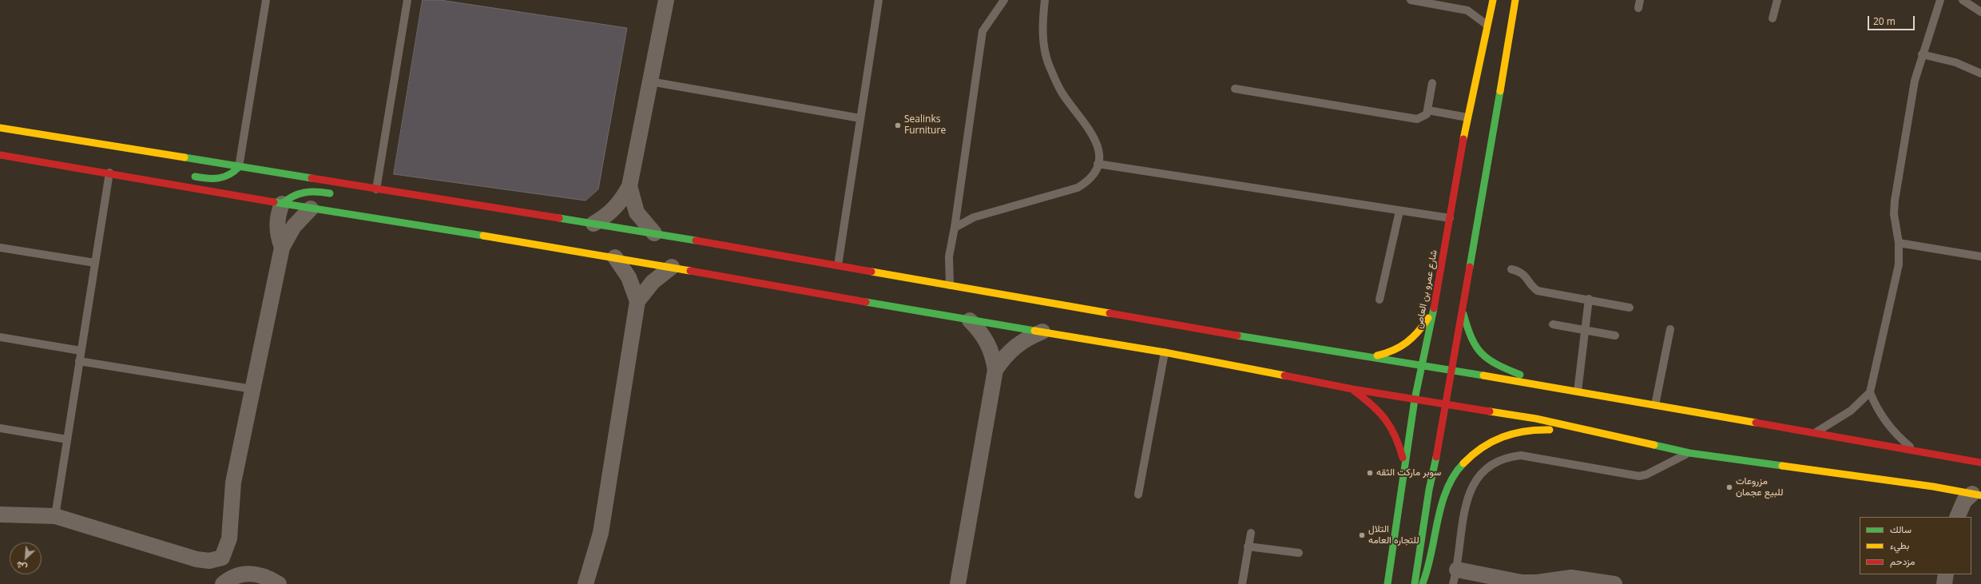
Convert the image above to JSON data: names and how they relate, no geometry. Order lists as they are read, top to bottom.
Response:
{
  "streets": {
    "main road": ["شارع عمرو بن العاص"]
  },
  "places": [
    "Sealinks Furniture",
    "سوبر ماركت الثقه",
    "مزروعات للبيع عجمان",
    "التلال للتجاره العامه"
  ],
  "legend": ["سالك", "بطيء", "مزدحم"],
  "scale_bar": "20 m",
  "north": "bottom left"
}
